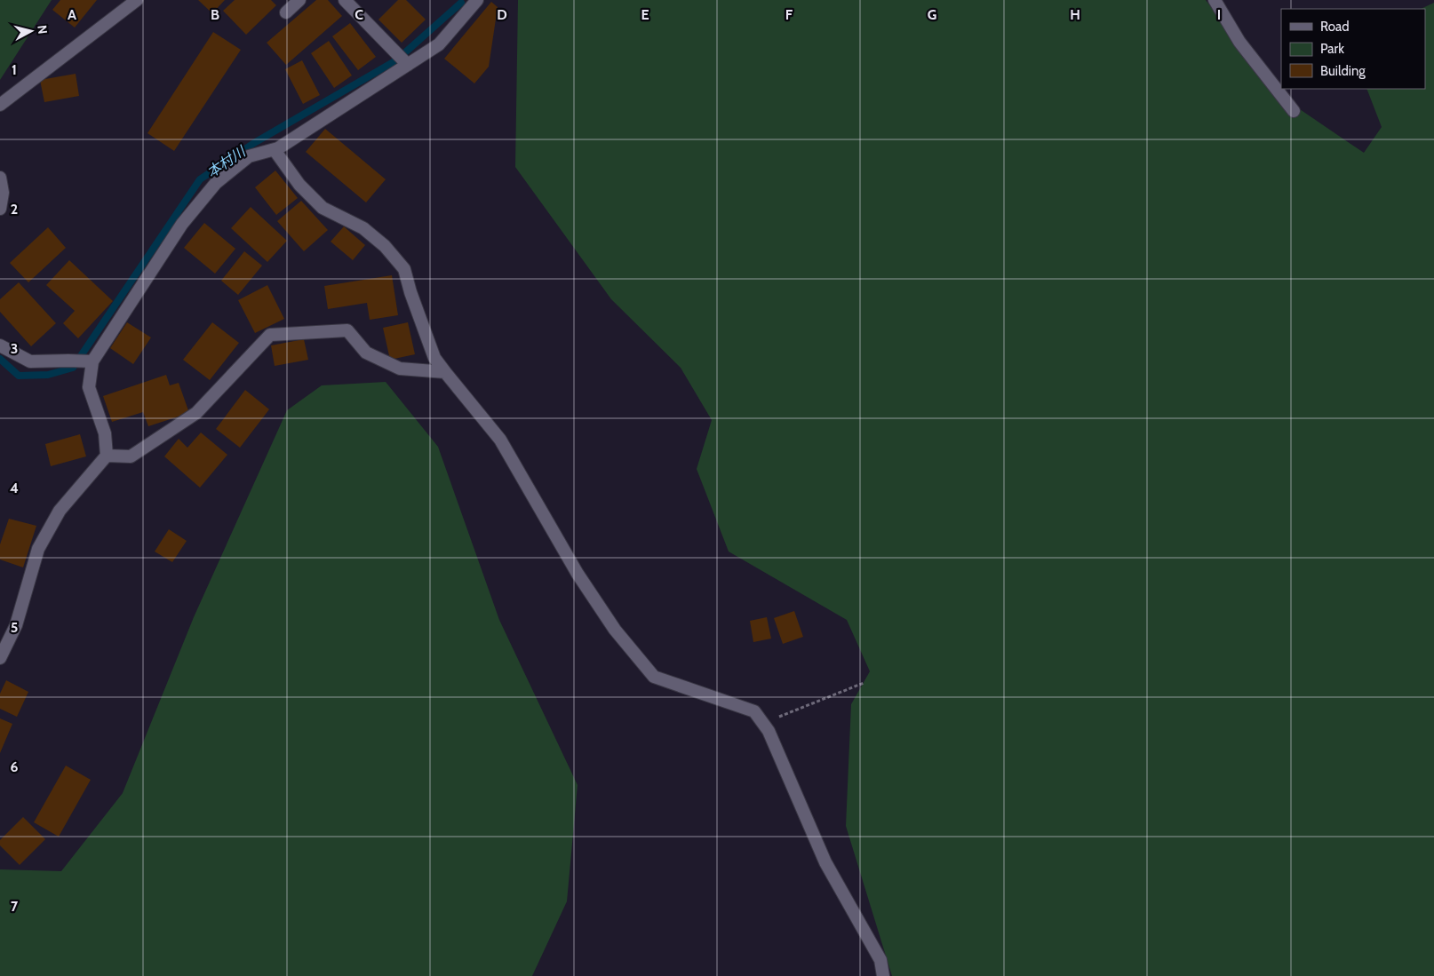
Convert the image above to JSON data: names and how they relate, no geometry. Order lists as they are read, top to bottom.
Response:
{
  "water": ["本村川"],
  "legend": ["Road", "Park", "Building"],
  "north": "right",
  "grid": {
    "columns": [
      "A",
      "B",
      "C",
      "D",
      "E",
      "F",
      "G",
      "H",
      "I"
    ],
    "rows": [
      "1",
      "2",
      "3",
      "4",
      "5",
      "6",
      "7"
    ]
  }
}
